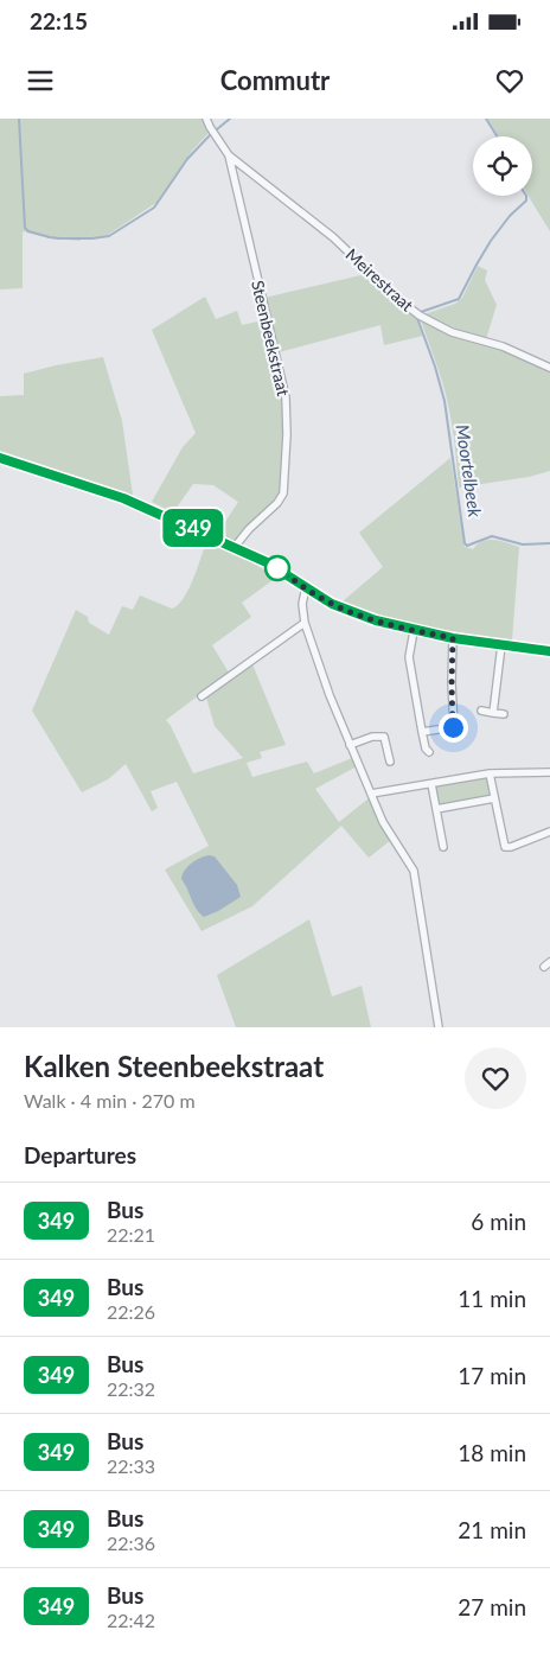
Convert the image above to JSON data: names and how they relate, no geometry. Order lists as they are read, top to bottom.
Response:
{
  "streets": {
    "street": ["Meirestraat", "Steenbeekstraat"]
  },
  "crossings": [
    ["Meirestraat", "Steenbeekstraat"]
  ],
  "water": ["Moortelbeek"],
  "lines": ["bus line 349"],
  "page": {
    "status": "22:15",
    "header": "Commutr",
    "on_map": "349",
    "heading": [
      ["Kalken Steenbeekstraat", "Walk · 4 min · 270 m"],
      "Departures"
    ],
    "list": [
      {
        "mark": "349",
        "name": "Bus",
        "note": "22:21",
        "value": "6 min"
      },
      {
        "mark": "349",
        "name": "Bus",
        "note": "22:26",
        "value": "11 min"
      },
      {
        "mark": "349",
        "name": "Bus",
        "note": "22:32",
        "value": "17 min"
      },
      {
        "mark": "349",
        "name": "Bus",
        "note": "22:33",
        "value": "18 min"
      },
      {
        "mark": "349",
        "name": "Bus",
        "note": "22:36",
        "value": "21 min"
      },
      {
        "mark": "349",
        "name": "Bus",
        "note": "22:42",
        "value": "27 min"
      }
    ]
  }
}
